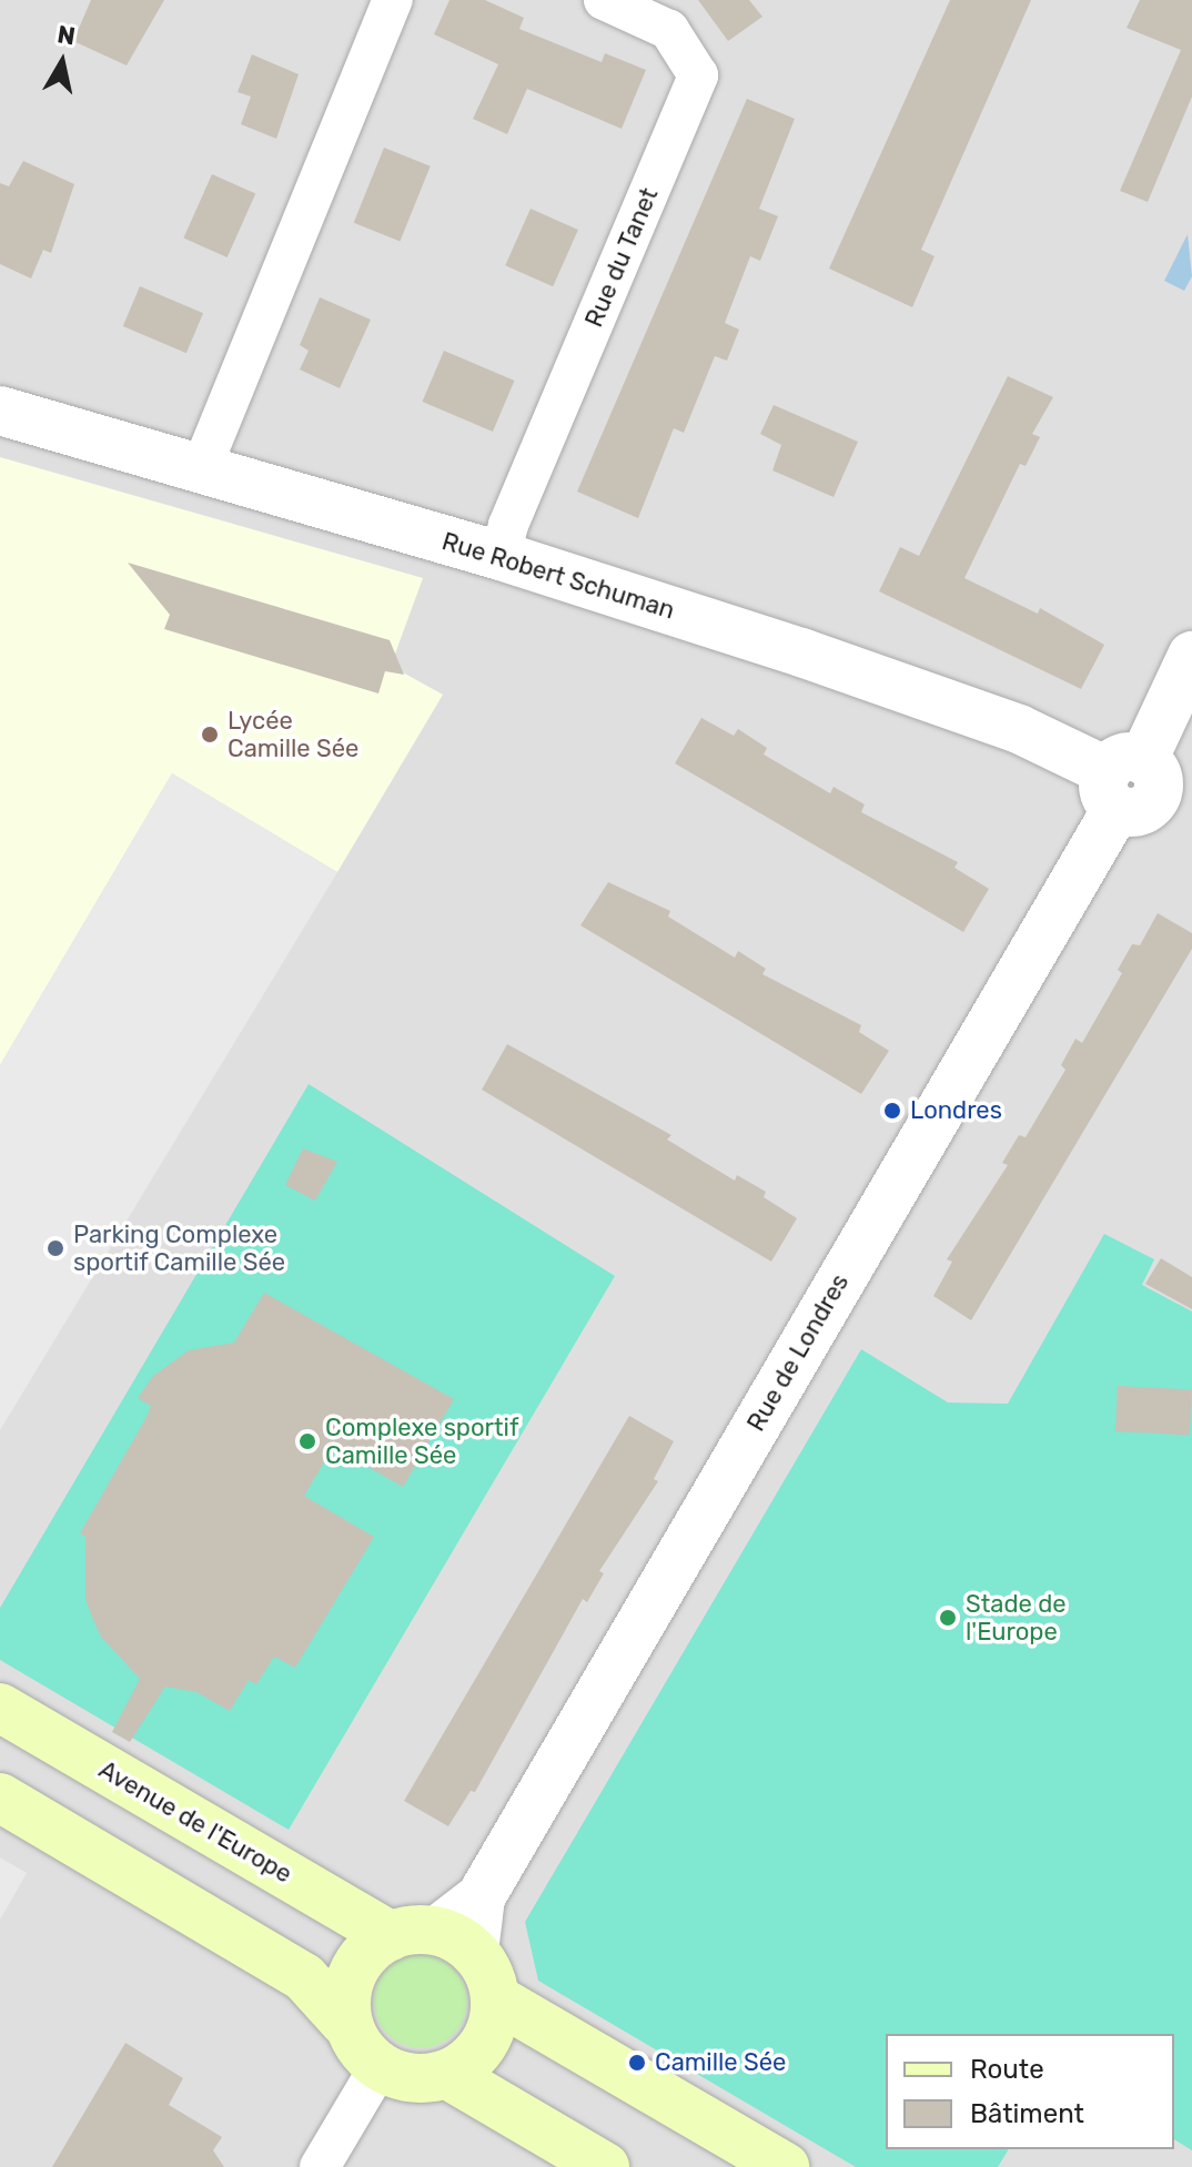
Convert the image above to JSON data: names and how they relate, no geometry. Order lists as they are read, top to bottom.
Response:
{
  "streets": {
    "main road": ["Avenue de l'Europe"],
    "street": ["Rue du Tanet", "Rue Robert Schuman", "Rue de Londres"]
  },
  "crossings": [
    ["Rue du Tanet", "Rue Robert Schuman"],
    ["Rue Robert Schuman", "Rue de Londres"],
    ["Rue de Londres", "Avenue de l'Europe"]
  ],
  "places": [
    "Lycée Camille Sée",
    "Londres",
    "Parking Complexe sportif Camille Sée",
    "Complexe sportif Camille Sée",
    "Stade de l'Europe",
    "Camille Sée"
  ],
  "legend": ["Route", "Bâtiment"],
  "north": "top"
}
